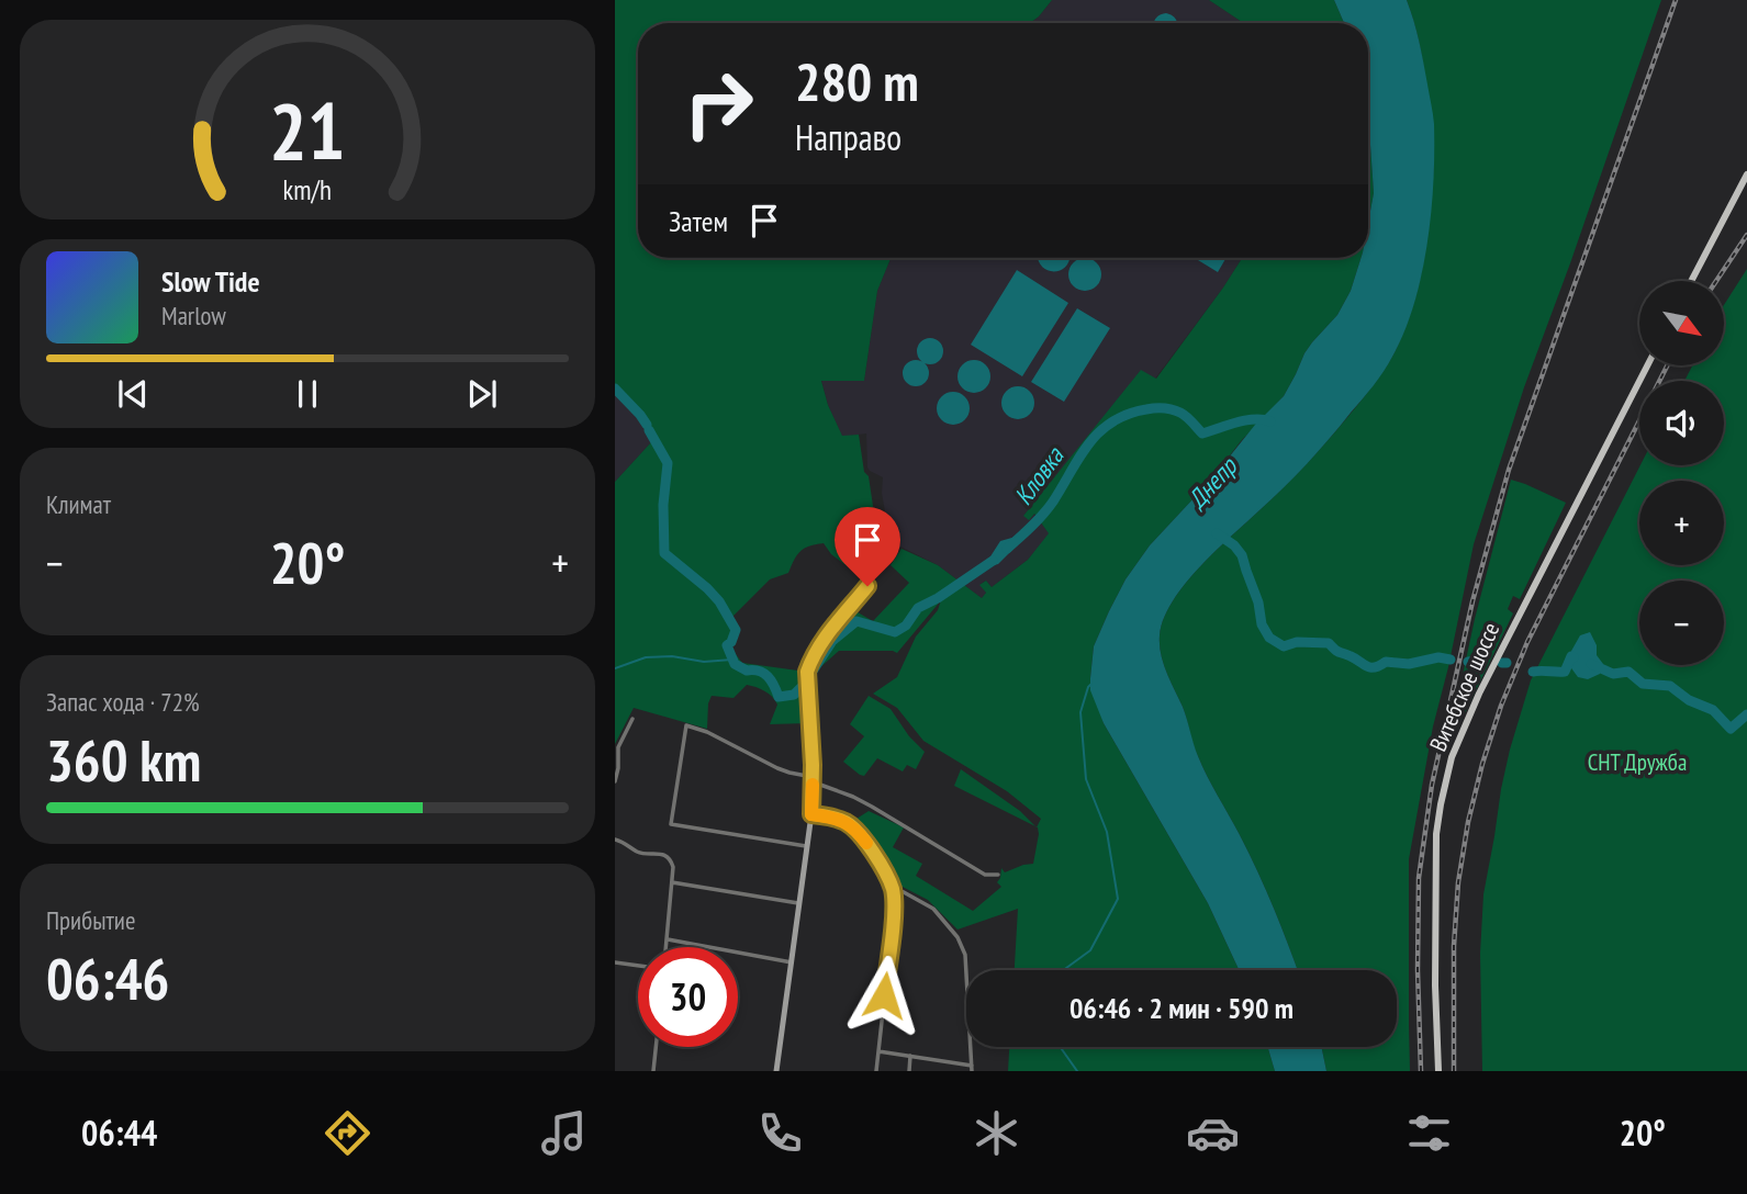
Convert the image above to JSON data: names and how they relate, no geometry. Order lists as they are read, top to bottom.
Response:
{
  "streets": {
    "main road": ["Витебское шоссе"]
  },
  "water": ["Кловка", "Днепр"],
  "parks": ["СНТ Дружба"],
  "north": "bottom right",
  "page": {
    "turn": ["280 m", "Направо"],
    "then": "Затем",
    "song": ["Slow Tide", "Marlow"],
    "map_buttons": ["+", "−"],
    "tile": [
      "Климат",
      ["Запас хода · 72%", "360 km"],
      ["Прибытие", "06:46"]
    ],
    "heat": ["−", "20°", "+"],
    "limit": "30",
    "trip": "06:46 · 2 мин · 590 m",
    "tabs": ["06:44", "20°"],
    "gauge": ["21", "km/h"]
  }
}
